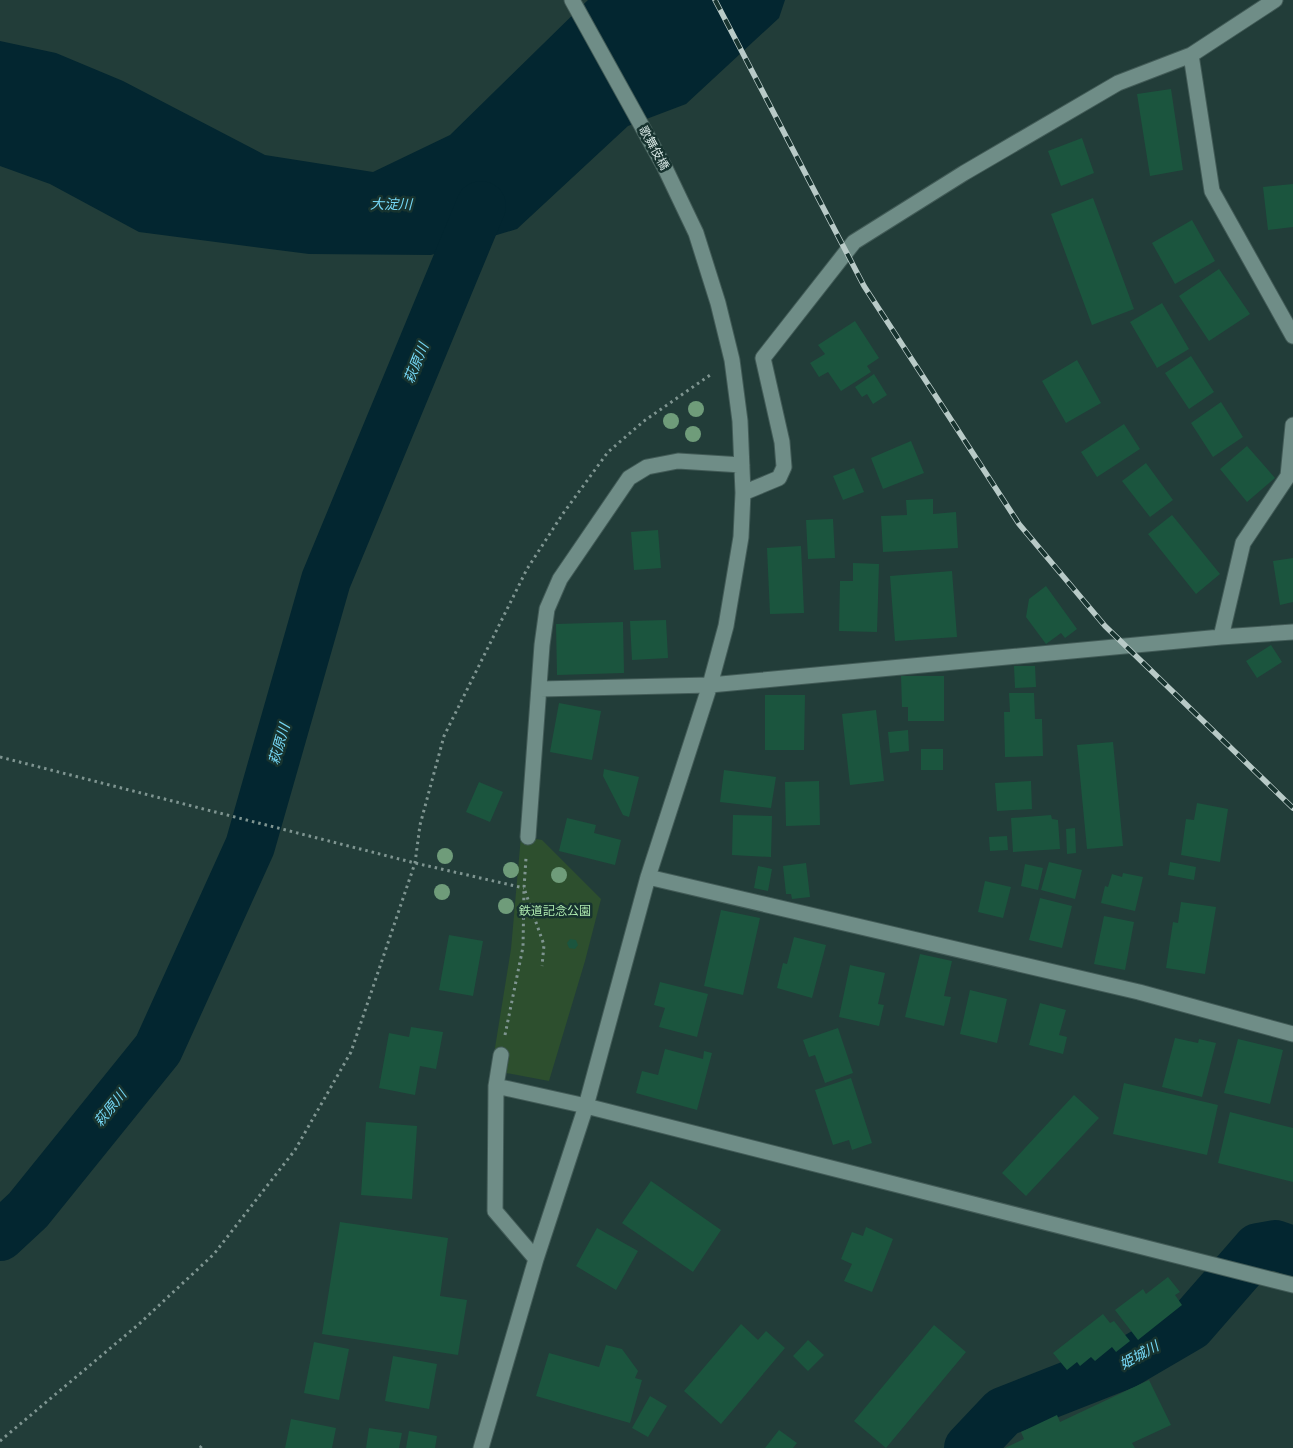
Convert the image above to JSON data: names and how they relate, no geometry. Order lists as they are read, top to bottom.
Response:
{
  "streets": {
    "street": ["歌舞伎橋"]
  },
  "water": ["大淀川", "萩原川", "姫城川"],
  "parks": ["鉄道記念公園"]
}
